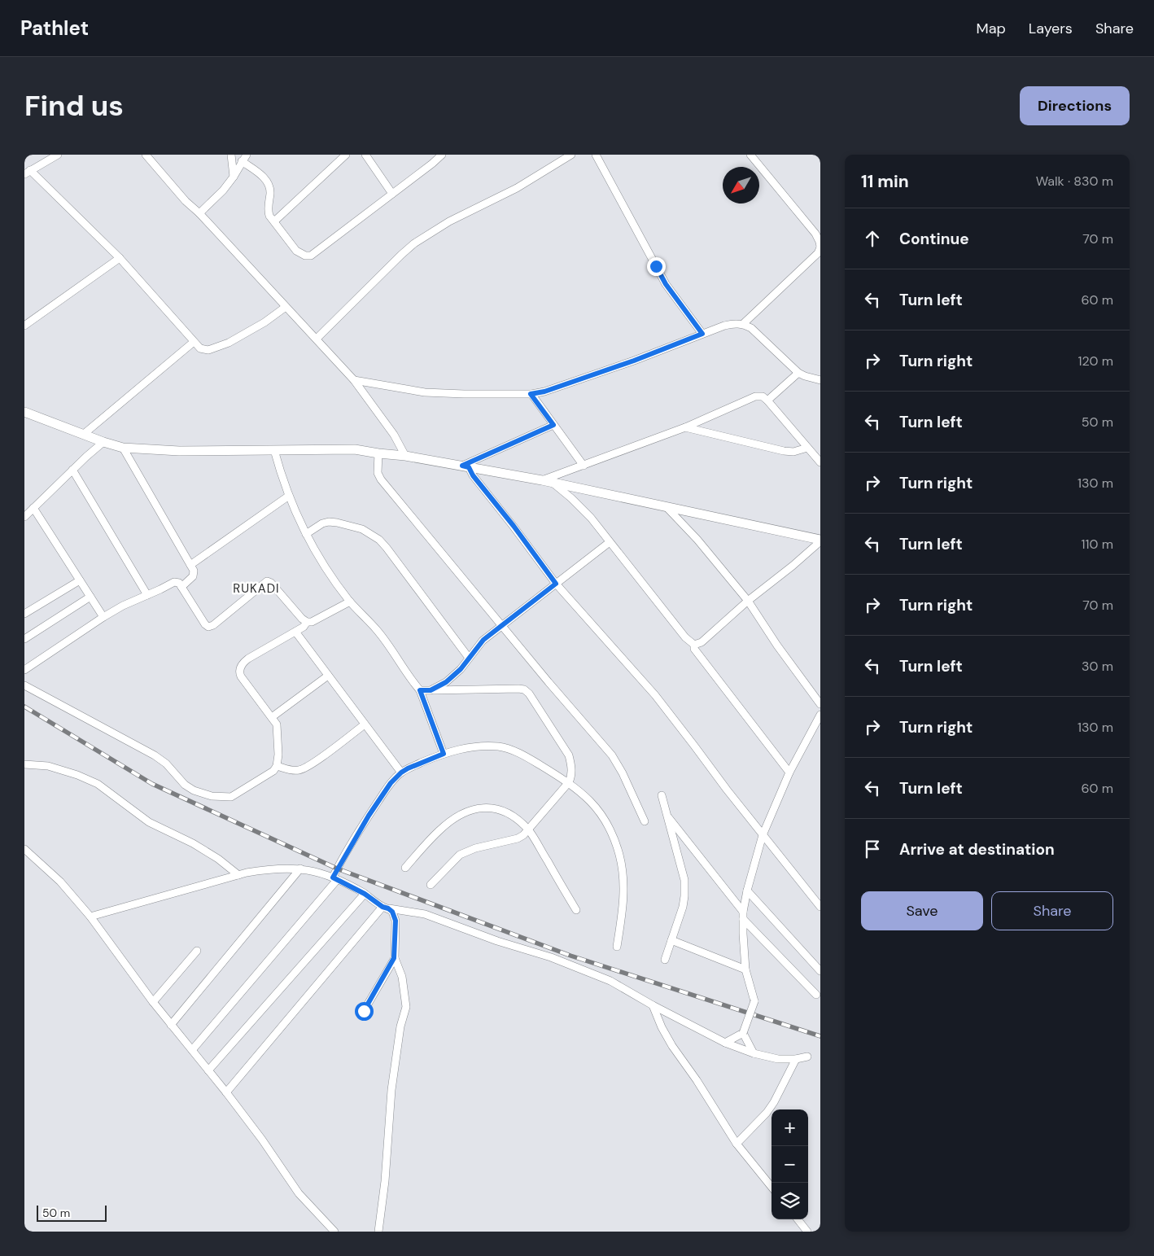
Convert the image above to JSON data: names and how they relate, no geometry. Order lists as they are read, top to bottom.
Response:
{
  "districts": ["RUKADI"],
  "scale_bar": "50 m",
  "north": "bottom left",
  "page": {
    "header": "Pathlet",
    "nav": ["Map", "Layers", "Share"],
    "buttons": [
      "Directions",
      ["Save", "Share"]
    ],
    "title": "Find us",
    "heading": ["11 min", "Walk · 830 m"],
    "list": [
      ["Continue", "70 m"],
      ["Turn left", "60 m"],
      ["Turn right", "120 m"],
      ["Turn left", "50 m"],
      ["Turn right", "130 m"],
      ["Turn left", "110 m"],
      ["Turn right", "70 m"],
      ["Turn left", "30 m"],
      ["Turn right", "130 m"],
      ["Turn left", "60 m"],
      "Arrive at destination"
    ],
    "map_buttons": ["+", "−"],
    "scale": "50 m"
  }
}
